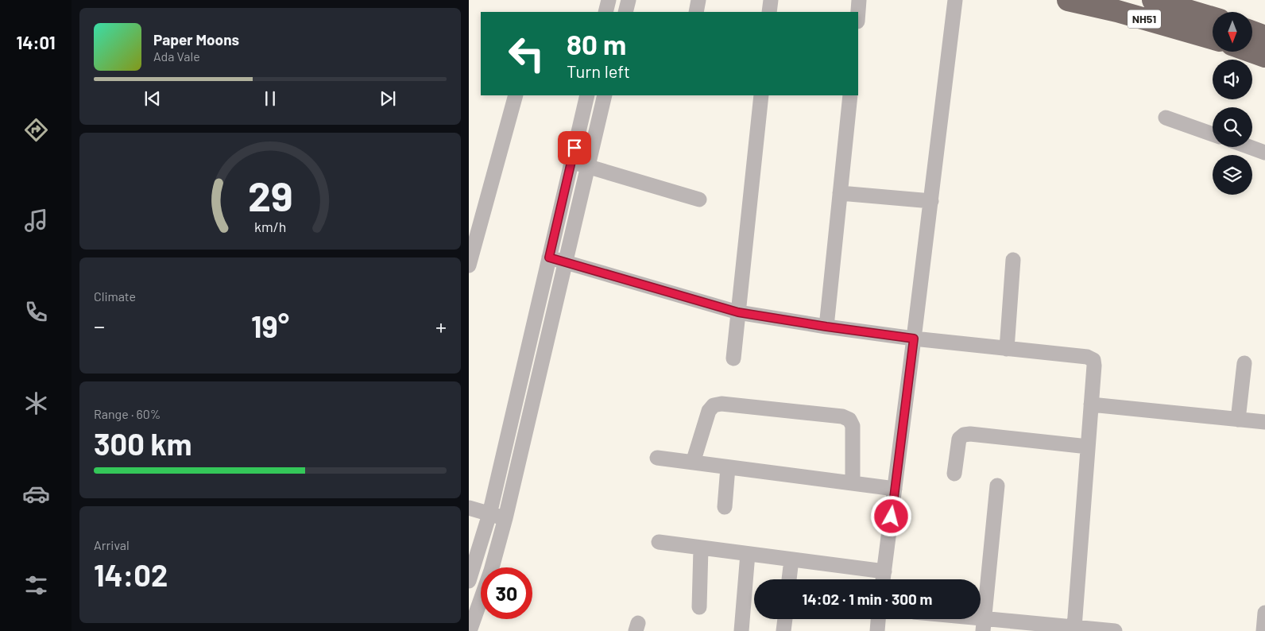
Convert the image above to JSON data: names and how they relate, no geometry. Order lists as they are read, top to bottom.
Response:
{
  "streets": {
    "highway": ["NH51"]
  },
  "north": "bottom",
  "page": {
    "tabs": "14:01",
    "turn": ["80 m", "Turn left"],
    "song": ["Paper Moons", "Ada Vale"],
    "tile": [
      "Climate",
      ["Range · 60%", "300 km"],
      ["Arrival", "14:02"]
    ],
    "heat": ["−", "19°", "+"],
    "limit": "30",
    "trip": "14:02 · 1 min · 300 m",
    "gauge": ["29", "km/h"]
  }
}
